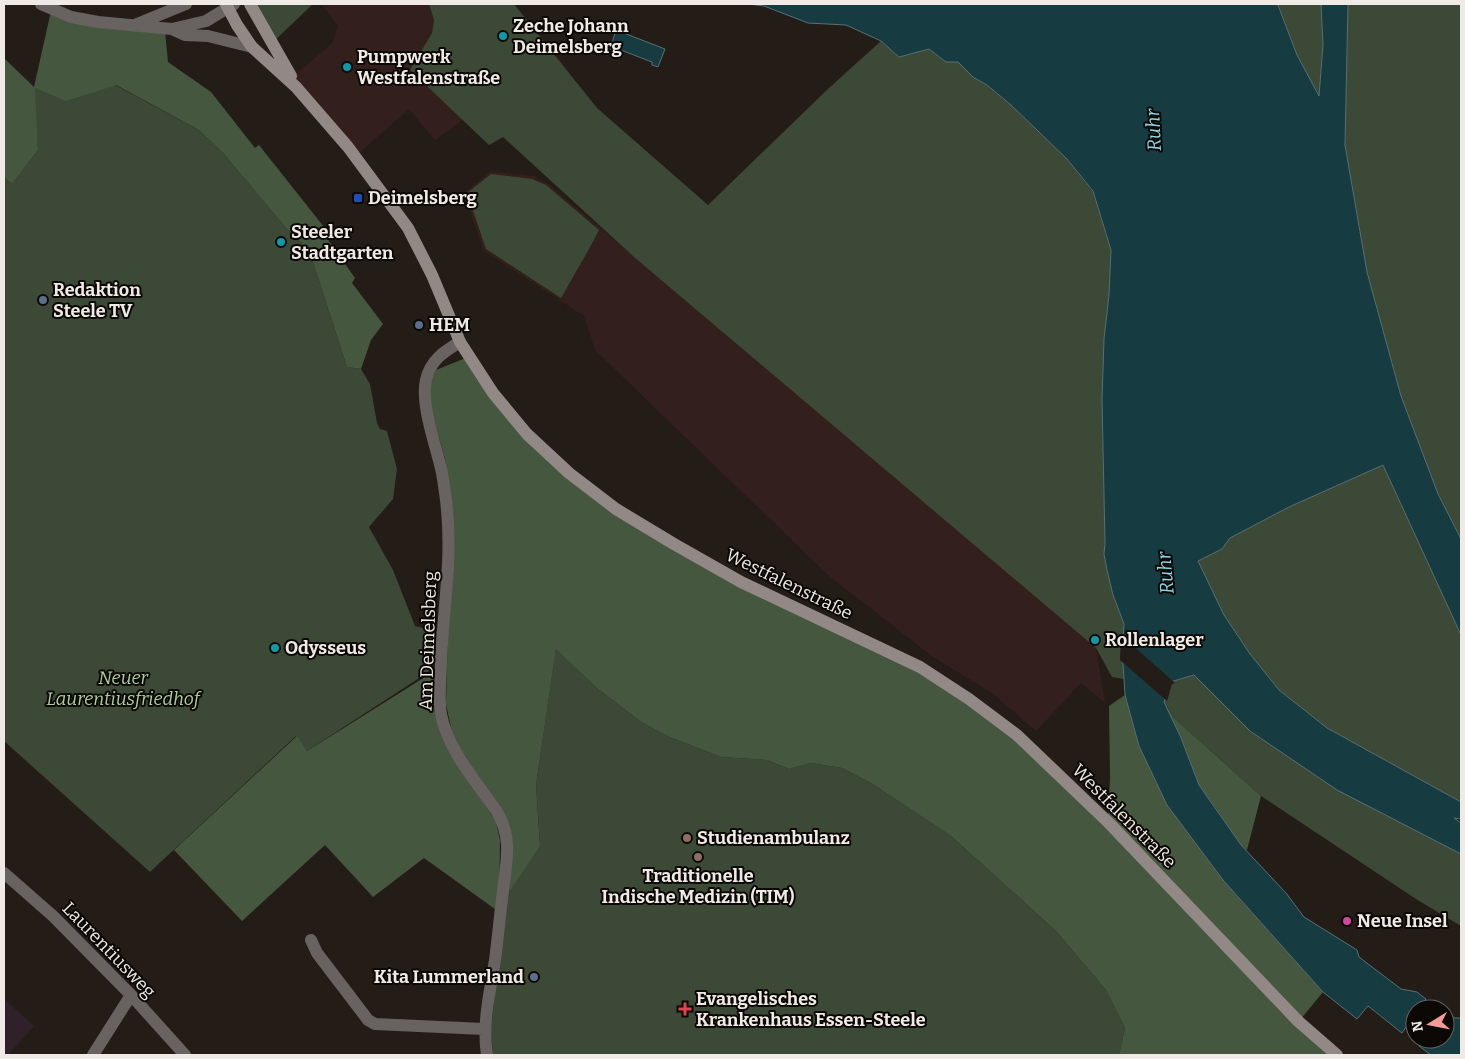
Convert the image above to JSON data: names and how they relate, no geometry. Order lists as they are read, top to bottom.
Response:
{
  "streets": {
    "main road": ["Westfalenstraße"],
    "street": ["Am Deimelsberg", "Laurentiusweg"]
  },
  "crossings": [
    ["Westfalenstraße", "Am Deimelsberg"]
  ],
  "water": ["Ruhr"],
  "parks": ["Neuer Laurentiusfriedhof"],
  "places": {
    "other": [
      "Zeche Johann Deimelsberg",
      "Pumpwerk Westfalenstraße",
      "Steeler Stadtgarten",
      "Redaktion Steele TV",
      "HEM",
      "Rollenlager",
      "Odysseus",
      "Studienambulanz",
      "Traditionelle Indische Medizin (TIM)",
      "Neue Insel",
      "Kita Lummerland"
    ],
    "transit": ["Deimelsberg"],
    "health": ["Evangelisches Krankenhaus Essen-Steele"]
  },
  "north": "left"
}
